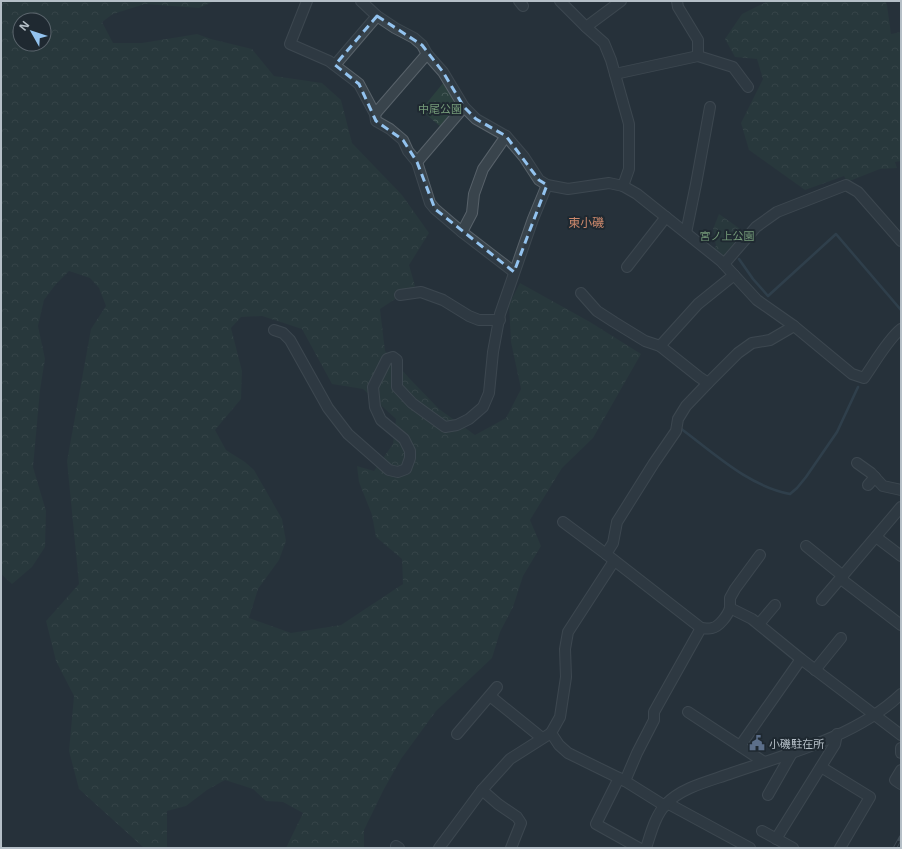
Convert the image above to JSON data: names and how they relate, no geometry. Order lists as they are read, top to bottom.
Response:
{
  "districts": ["東小磯"],
  "parks": ["中尾公園", "宮ノ上公園"],
  "places": {
    "public building": ["小磯駐在所"]
  },
  "north": "top left"
}
